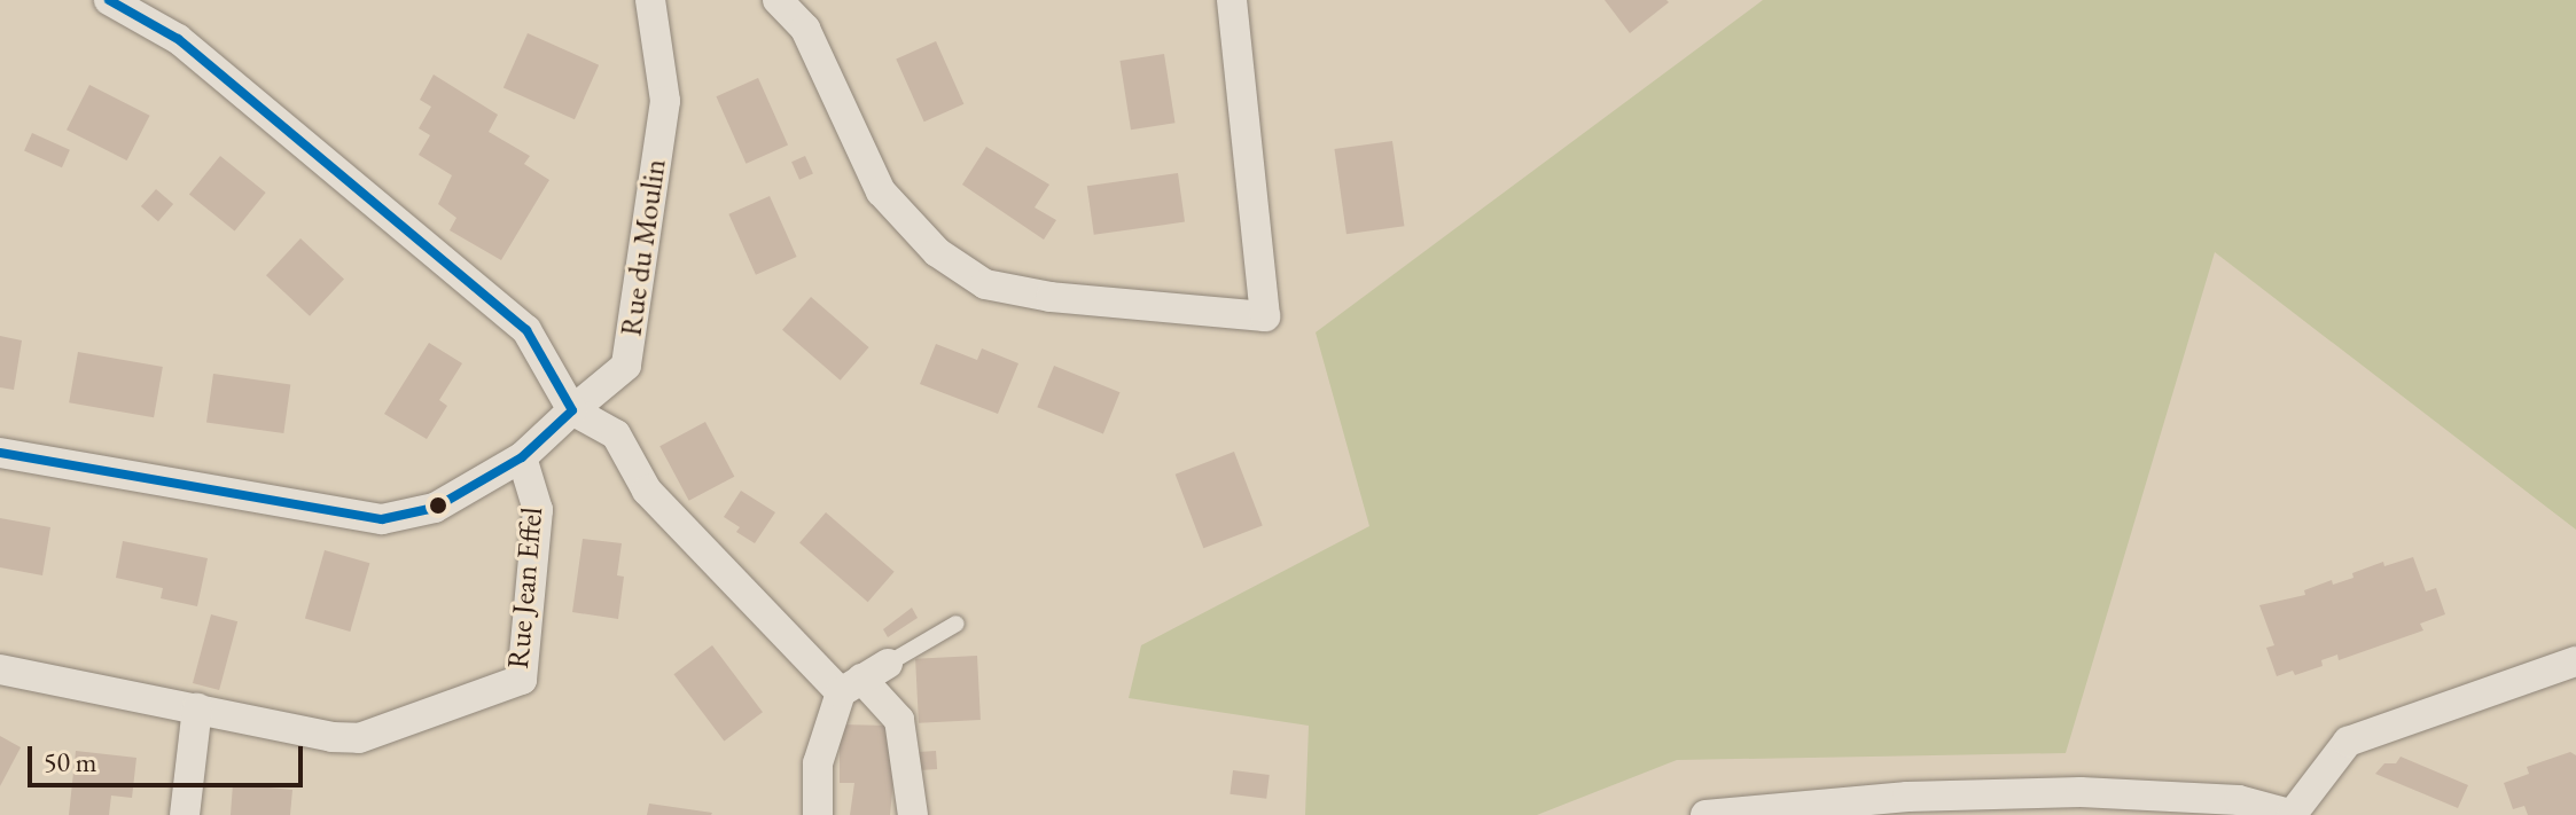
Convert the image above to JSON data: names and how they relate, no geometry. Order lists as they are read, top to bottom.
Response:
{
  "streets": {
    "street": ["Rue du Moulin", "Rue Jean Effel"]
  },
  "crossings": [
    ["Rue du Moulin", "Rue Jean Effel"]
  ],
  "scale_bar": "50 m"
}
